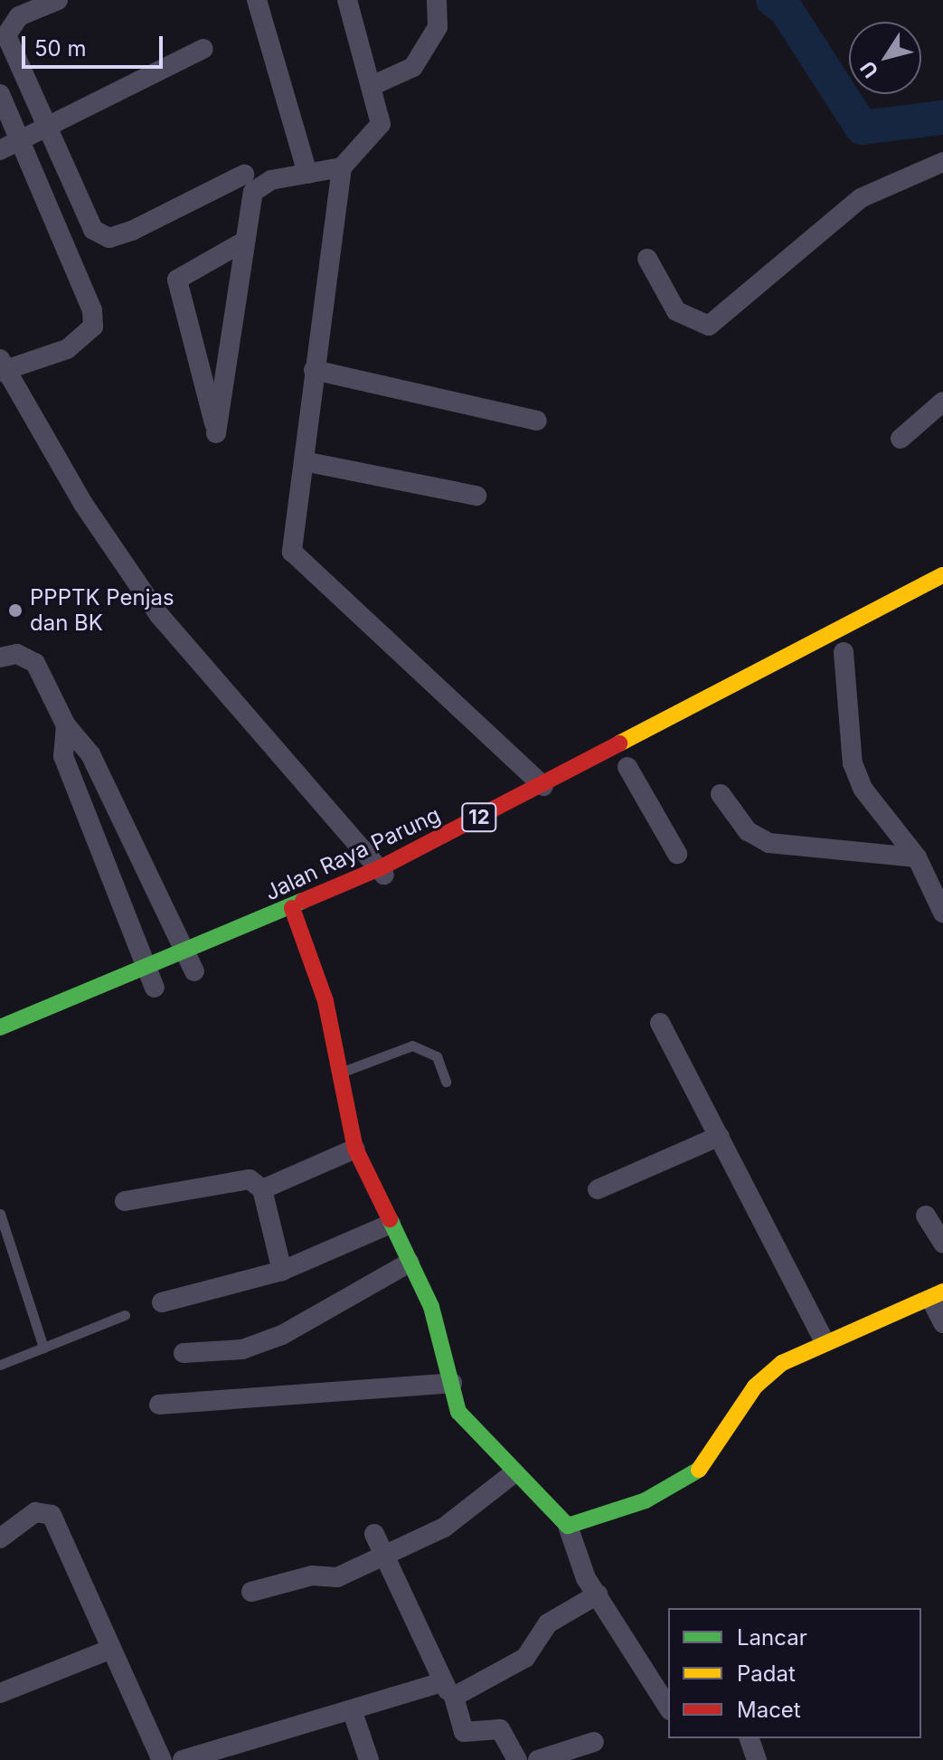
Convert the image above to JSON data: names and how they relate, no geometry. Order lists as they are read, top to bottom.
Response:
{
  "streets": {
    "main road": ["12", "Jalan Raya Parung"]
  },
  "places": ["PPPTK Penjas dan BK"],
  "legend": ["Lancar", "Padat", "Macet"],
  "scale_bar": "50 m",
  "north": "bottom left"
}
